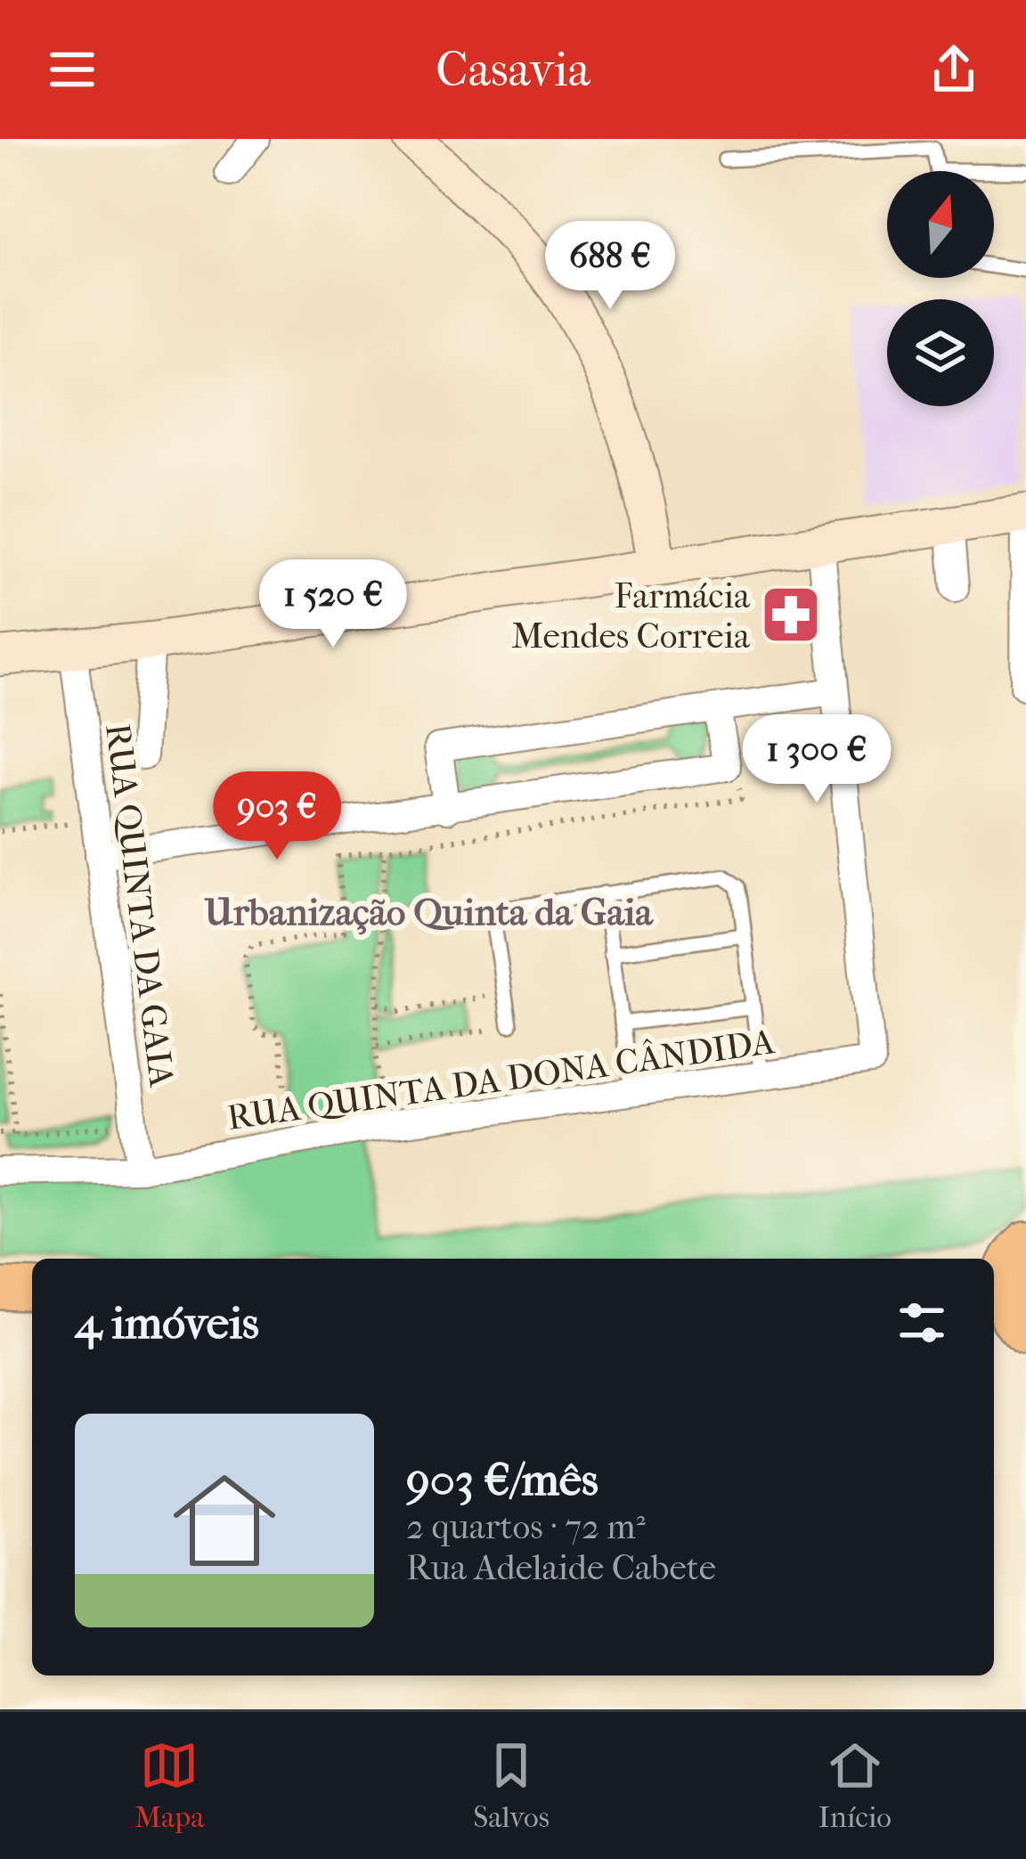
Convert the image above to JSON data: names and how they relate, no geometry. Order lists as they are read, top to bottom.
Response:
{
  "streets": {
    "street": ["RUA QUINTA DA GAIA", "RUA QUINTA DA DONA CÂNDIDA"]
  },
  "crossings": [
    ["RUA QUINTA DA GAIA", "RUA QUINTA DA DONA CÂNDIDA"]
  ],
  "districts": ["Urbanização Quinta da Gaia"],
  "places": {
    "pharmacy": ["Farmácia Mendes Correia"]
  },
  "north": "top",
  "page": {
    "header": "Casavia",
    "price": [
      "688 €",
      "1 520 €",
      "1 300 €",
      "903 €"
    ],
    "heading": "4 imóveis",
    "list": [
      {
        "name": "903 €/mês",
        "note": "2 quartos · 72 m² · Rua Adelaide Cabete"
      }
    ],
    "tabs": ["Mapa", "Salvos", "Início"]
  }
}
